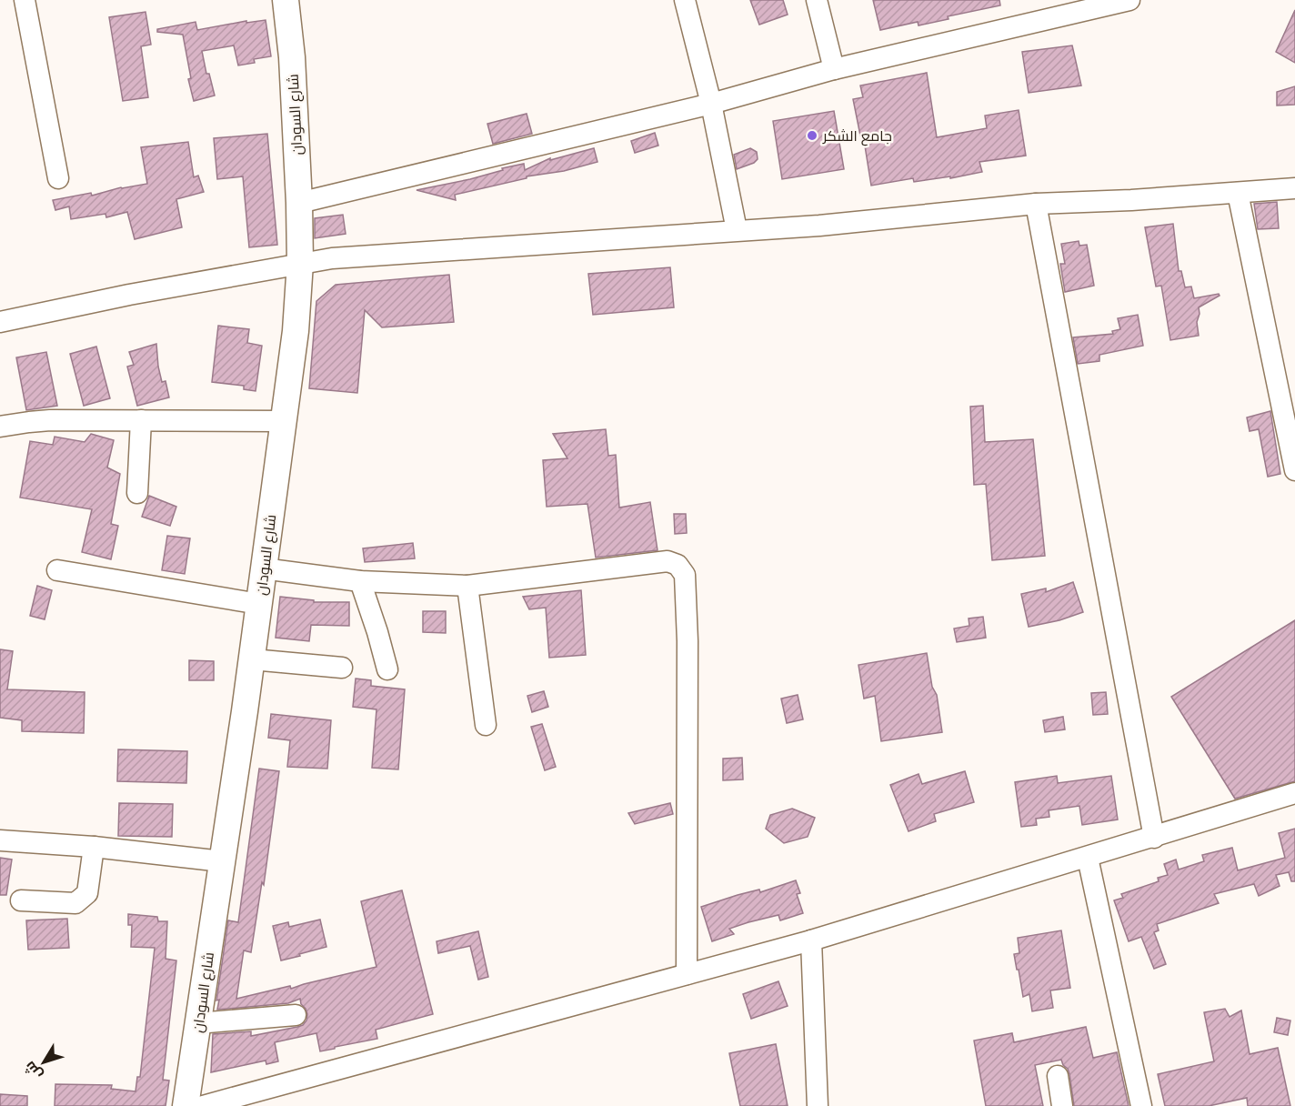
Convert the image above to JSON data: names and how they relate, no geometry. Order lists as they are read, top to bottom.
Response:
{
  "streets": {
    "main road": ["شارع السودان"]
  },
  "places": ["جامع الشكر"],
  "north": "bottom left"
}
